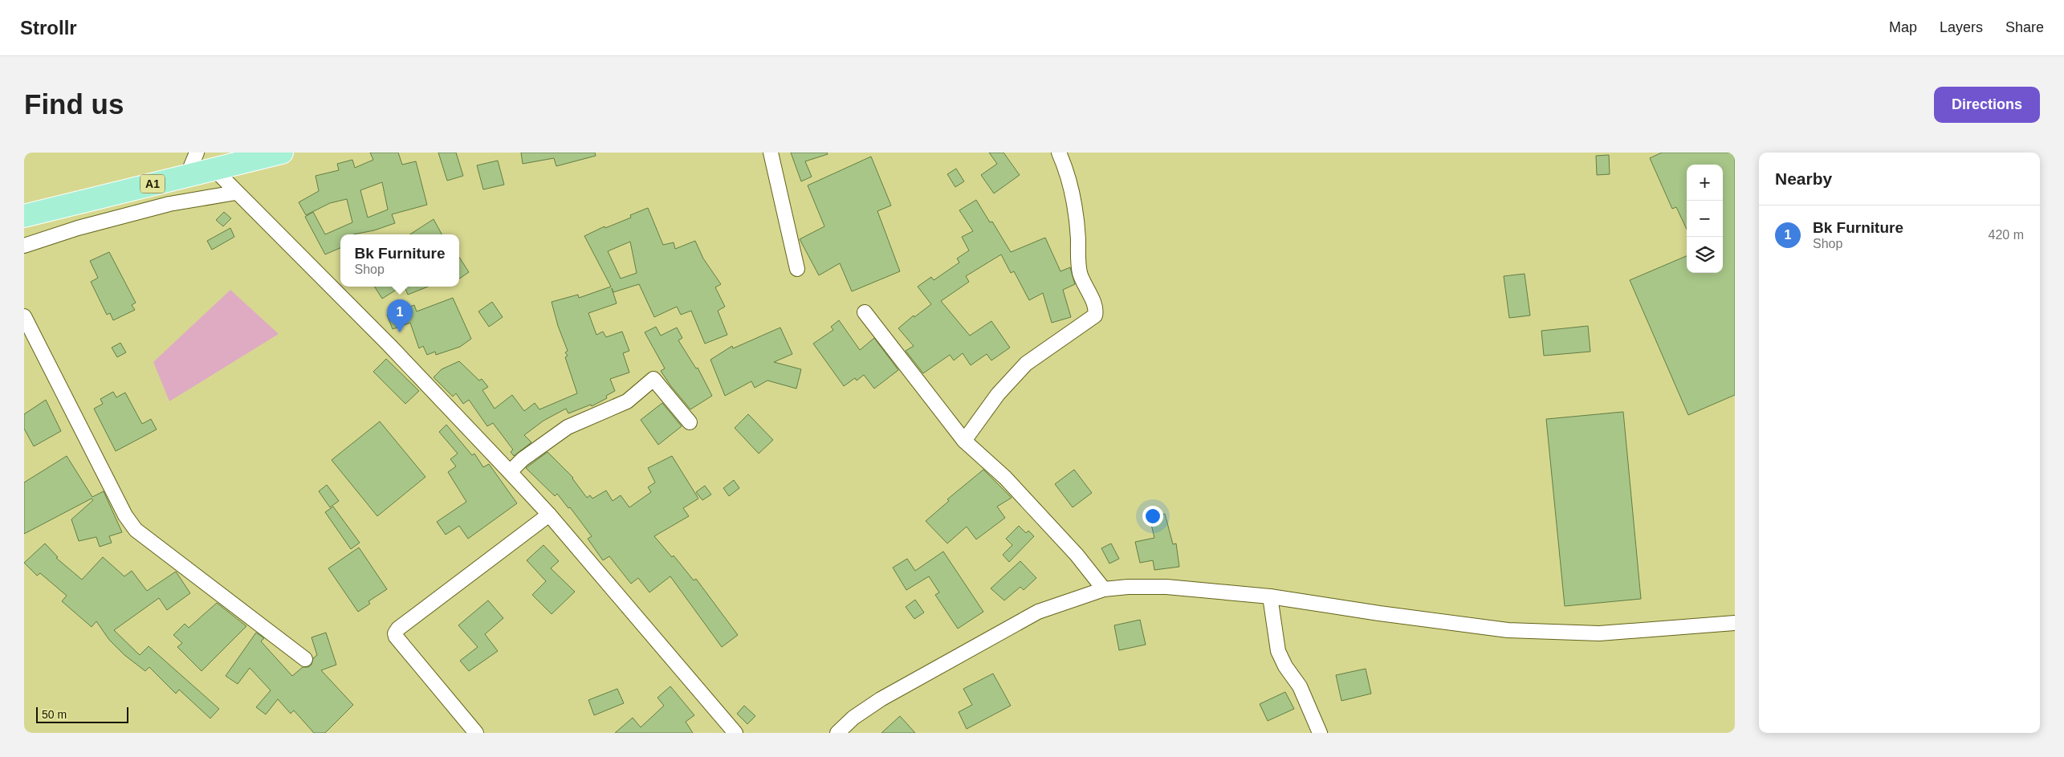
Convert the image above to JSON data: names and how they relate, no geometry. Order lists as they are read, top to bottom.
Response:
{
  "streets": {
    "highway": ["A1"]
  },
  "scale_bar": "50 m",
  "page": {
    "header": "Strollr",
    "nav": ["Map", "Layers", "Share"],
    "buttons": "Directions",
    "title": "Find us",
    "heading": "Nearby",
    "map_buttons": ["+", "−"],
    "list": [
      {
        "mark": "1",
        "name": "Bk Furniture",
        "note": "Shop",
        "value": "420 m"
      }
    ],
    "popup": ["Bk Furniture", "Shop"],
    "pins": "1",
    "scale": "50 m"
  }
}
